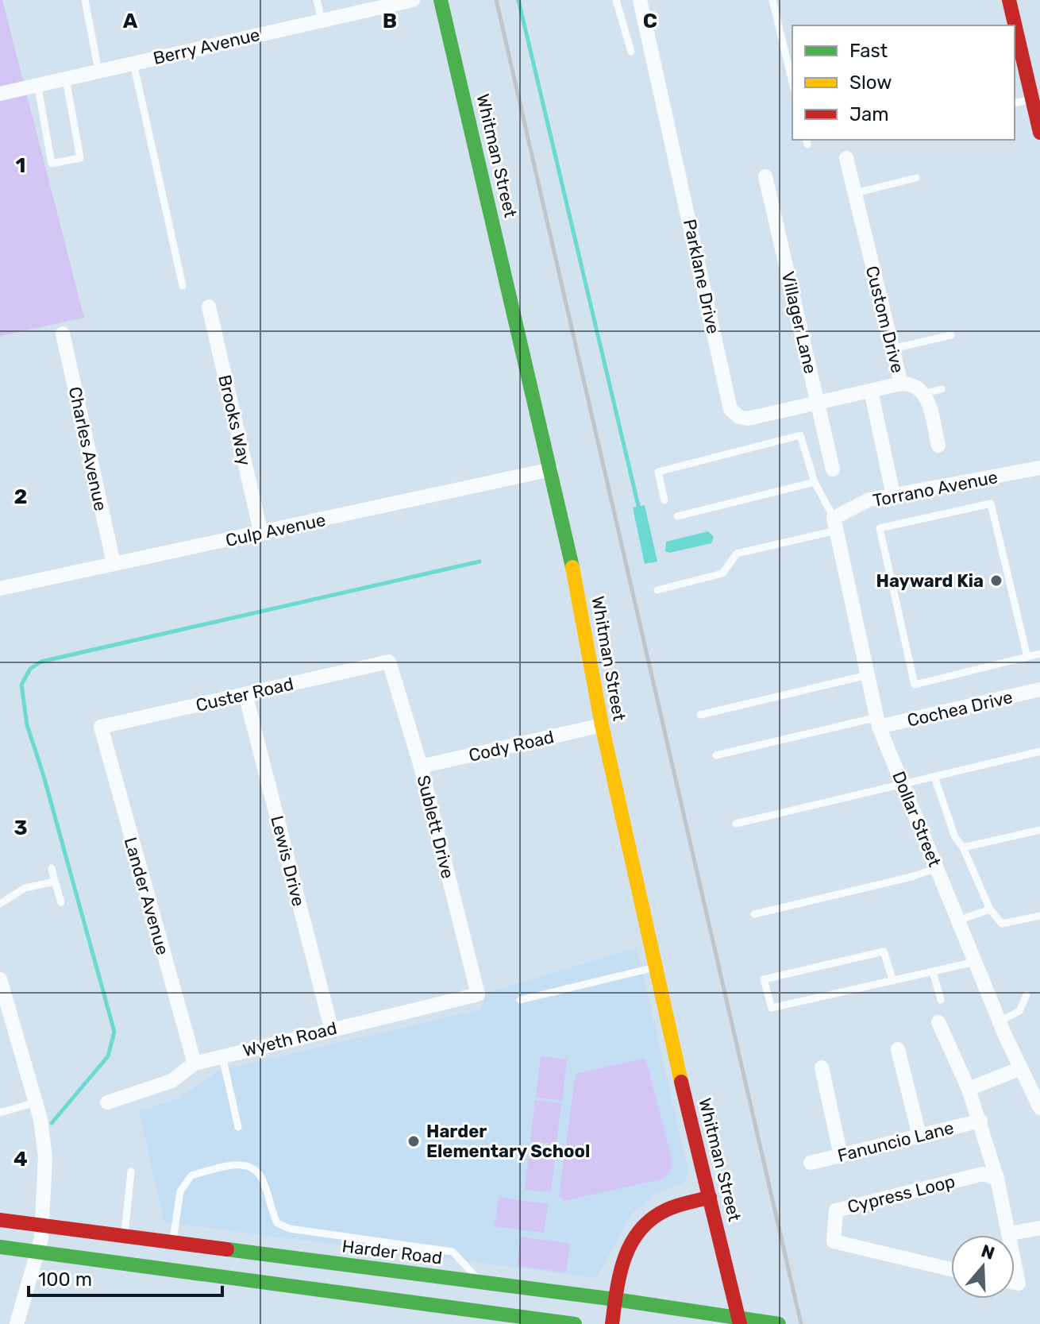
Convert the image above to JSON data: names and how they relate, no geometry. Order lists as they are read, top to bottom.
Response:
{
  "streets": {
    "street": [
      "Berry Avenue",
      "Whitman Street",
      "Parklane Drive",
      "Custom Drive",
      "Villager Lane",
      "Brooks Way",
      "Charles Avenue",
      "Torrano Avenue",
      "Culp Avenue",
      "Custer Road",
      "Cochea Drive",
      "Cody Road",
      "Dollar Street",
      "Sublett Drive",
      "Lewis Drive",
      "Lander Avenue",
      "Wyeth Road",
      "Fanuncio Lane",
      "Cypress Loop",
      "Harder Road"
    ]
  },
  "crossings": [
    ["Whitman Street", "Culp Avenue"],
    ["Whitman Street", "Cody Road"],
    ["Parklane Drive", "Custom Drive"],
    ["Parklane Drive", "Villager Lane"],
    ["Custom Drive", "Torrano Avenue"],
    ["Brooks Way", "Culp Avenue"],
    ["Charles Avenue", "Culp Avenue"],
    ["Torrano Avenue", "Dollar Street"],
    ["Custer Road", "Sublett Drive"],
    ["Custer Road", "Lewis Drive"],
    ["Custer Road", "Lander Avenue"],
    ["Cochea Drive", "Dollar Street"],
    ["Cody Road", "Sublett Drive"],
    ["Sublett Drive", "Wyeth Road"],
    ["Lewis Drive", "Wyeth Road"],
    ["Lander Avenue", "Wyeth Road"]
  ],
  "places": ["Hayward Kia", "Harder Elementary School"],
  "legend": ["Fast", "Slow", "Jam"],
  "scale_bar": "100 m",
  "north": "top",
  "grid": {
    "columns": ["A", "B", "C"],
    "rows": [
      "1",
      "2",
      "3",
      "4"
    ]
  }
}
